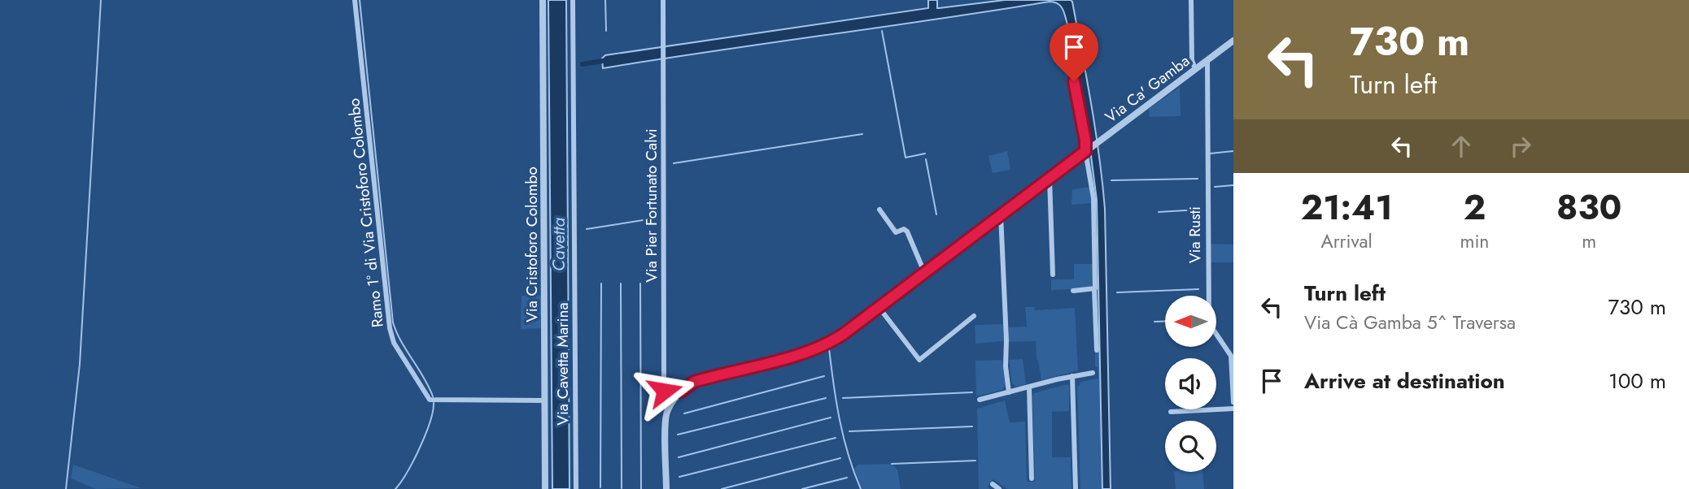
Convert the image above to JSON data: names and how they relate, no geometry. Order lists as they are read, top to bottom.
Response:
{
  "streets": {
    "street": [
      "Via Ca' Gamba",
      "Via Pier Fortunato Calvi",
      "Ramo 1° di Via Cristoforo Colombo",
      "Via Rusti",
      "Via Cristoforo Colombo",
      "Via Cavetta Marina"
    ]
  },
  "crossings": [
    ["Via Ca' Gamba", "Via Pier Fortunato Calvi"],
    ["Via Ca' Gamba", "Via Rusti"],
    ["Ramo 1° di Via Cristoforo Colombo", "Via Cristoforo Colombo"]
  ],
  "water": ["Cavetta"],
  "north": "left",
  "page": {
    "turn": ["730 m", "Turn left"],
    "eta": [
      "21:41",
      "Arrival",
      "2",
      "min",
      "830",
      "m"
    ],
    "list": [
      {
        "name": "Turn left",
        "note": "Via Cà Gamba 5^ Traversa",
        "value": "730 m"
      },
      {
        "name": "Arrive at destination",
        "value": "100 m"
      }
    ]
  }
}
